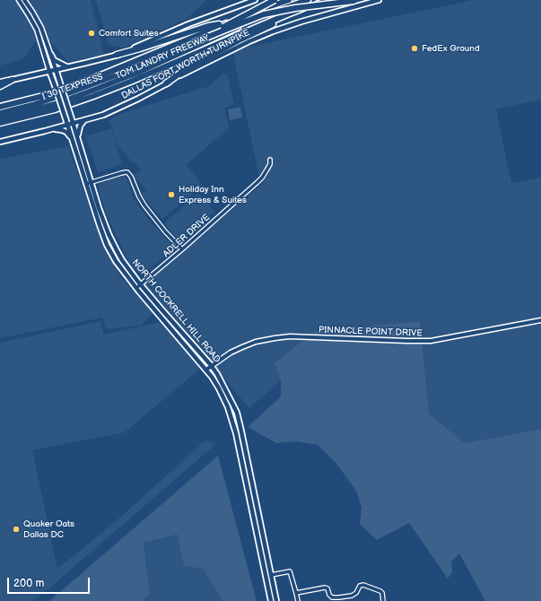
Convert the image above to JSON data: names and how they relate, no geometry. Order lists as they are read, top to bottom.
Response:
{
  "streets": {
    "highway": ["TOM LANDRY FREEWAY", "I 30 TEXPRESS"],
    "main road": ["DALLAS FORT WORTH TURNPIKE", "NORTH COCKRELL HILL ROAD"],
    "street": ["ADLER DRIVE", "PINNACLE POINT DRIVE"]
  },
  "crossings": [
    ["DALLAS FORT WORTH TURNPIKE", "NORTH COCKRELL HILL ROAD"],
    ["ADLER DRIVE", "NORTH COCKRELL HILL ROAD"],
    ["NORTH COCKRELL HILL ROAD", "PINNACLE POINT DRIVE"]
  ],
  "places": [
    "Comfort Suites",
    "FedEx Ground",
    "Holiday Inn Express & Suites",
    "Quaker Oats Dallas DC"
  ],
  "scale_bar": "200 m"
}
